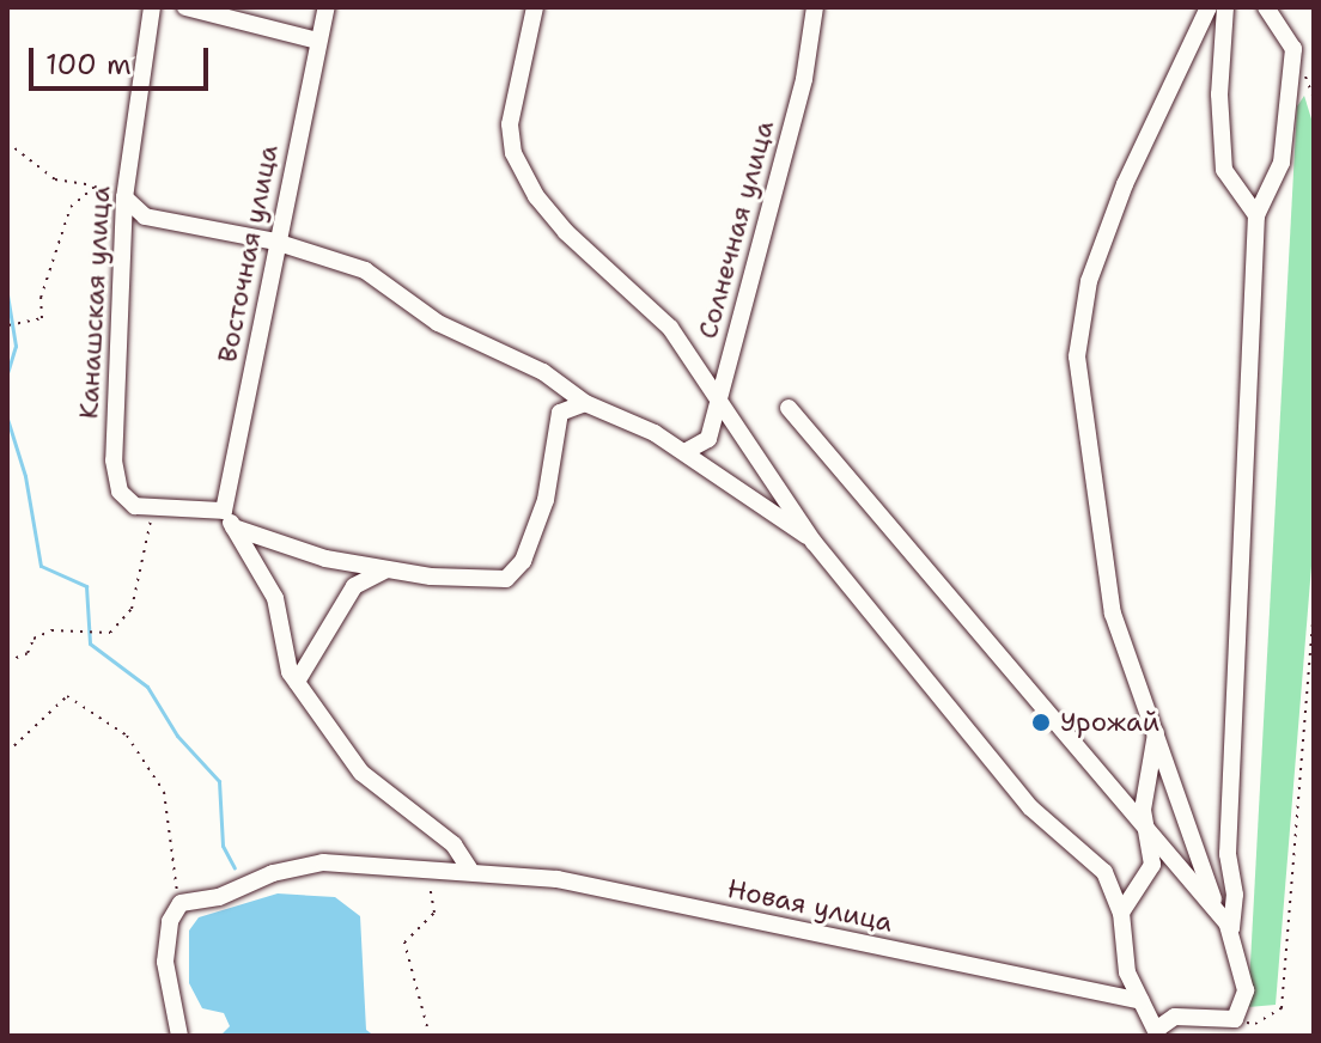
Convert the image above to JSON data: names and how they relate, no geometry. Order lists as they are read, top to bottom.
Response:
{
  "streets": {
    "street": [
      "Солнечная улица",
      "Восточная улица",
      "Канашская улица",
      "Новая улица"
    ]
  },
  "places": ["Урожай"],
  "scale_bar": "100 m"
}
